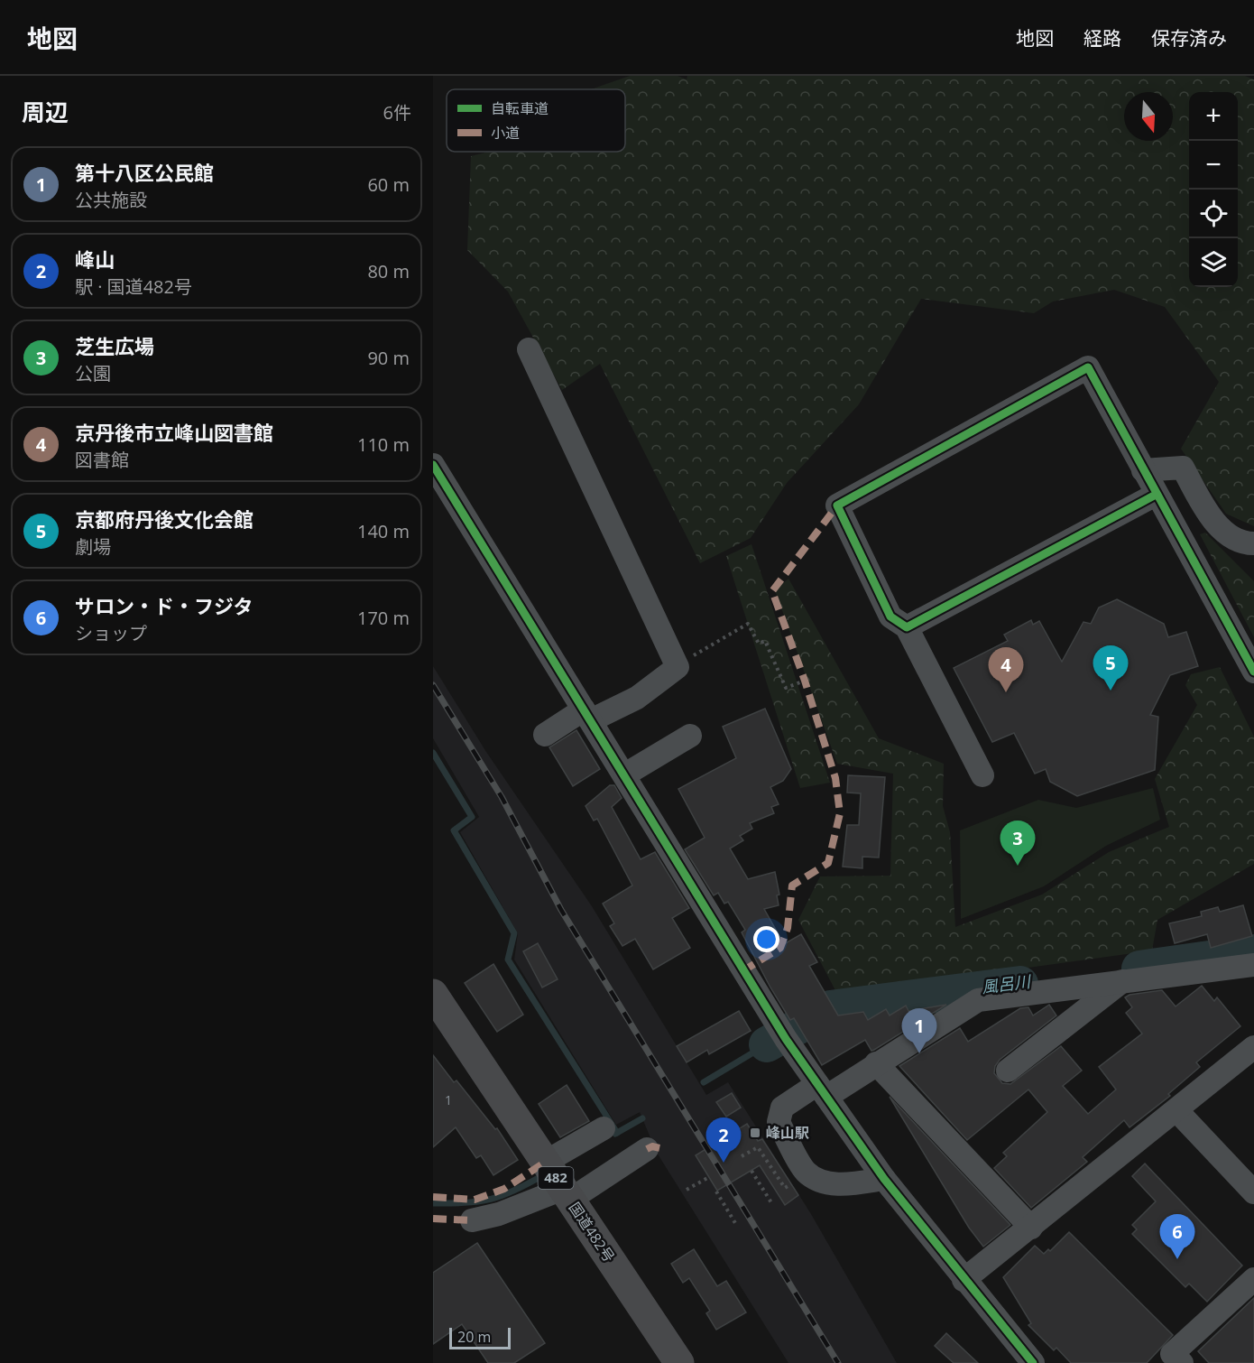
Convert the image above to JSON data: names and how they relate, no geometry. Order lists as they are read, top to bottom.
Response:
{
  "streets": {
    "highway": ["482", "国道482号"]
  },
  "water": ["風呂川"],
  "places": {
    "transit": ["峰山駅"]
  },
  "house_numbers": ["1"],
  "legend": ["自転車道", "小道"],
  "scale_bar": "20 m",
  "north": "bottom",
  "page": {
    "header": "地図",
    "nav": ["地図", "経路", "保存済み"],
    "heading": ["周辺", "6件"],
    "map_buttons": ["+", "−"],
    "list": [
      {
        "mark": "1",
        "name": "第十八区公民館",
        "note": "公共施設",
        "value": "60 m"
      },
      {
        "mark": "2",
        "name": "峰山",
        "note": "駅 · 国道482号",
        "value": "80 m"
      },
      {
        "mark": "3",
        "name": "芝生広場",
        "note": "公園",
        "value": "90 m"
      },
      {
        "mark": "4",
        "name": "京丹後市立峰山図書館",
        "note": "図書館",
        "value": "110 m"
      },
      {
        "mark": "5",
        "name": "京都府丹後文化会館",
        "note": "劇場",
        "value": "140 m"
      },
      {
        "mark": "6",
        "name": "サロン・ド・フジタ",
        "note": "ショップ",
        "value": "170 m"
      }
    ],
    "pins": [
      "5",
      "4",
      "3",
      "1",
      "2",
      "6"
    ],
    "scale": "20 m"
  }
}
